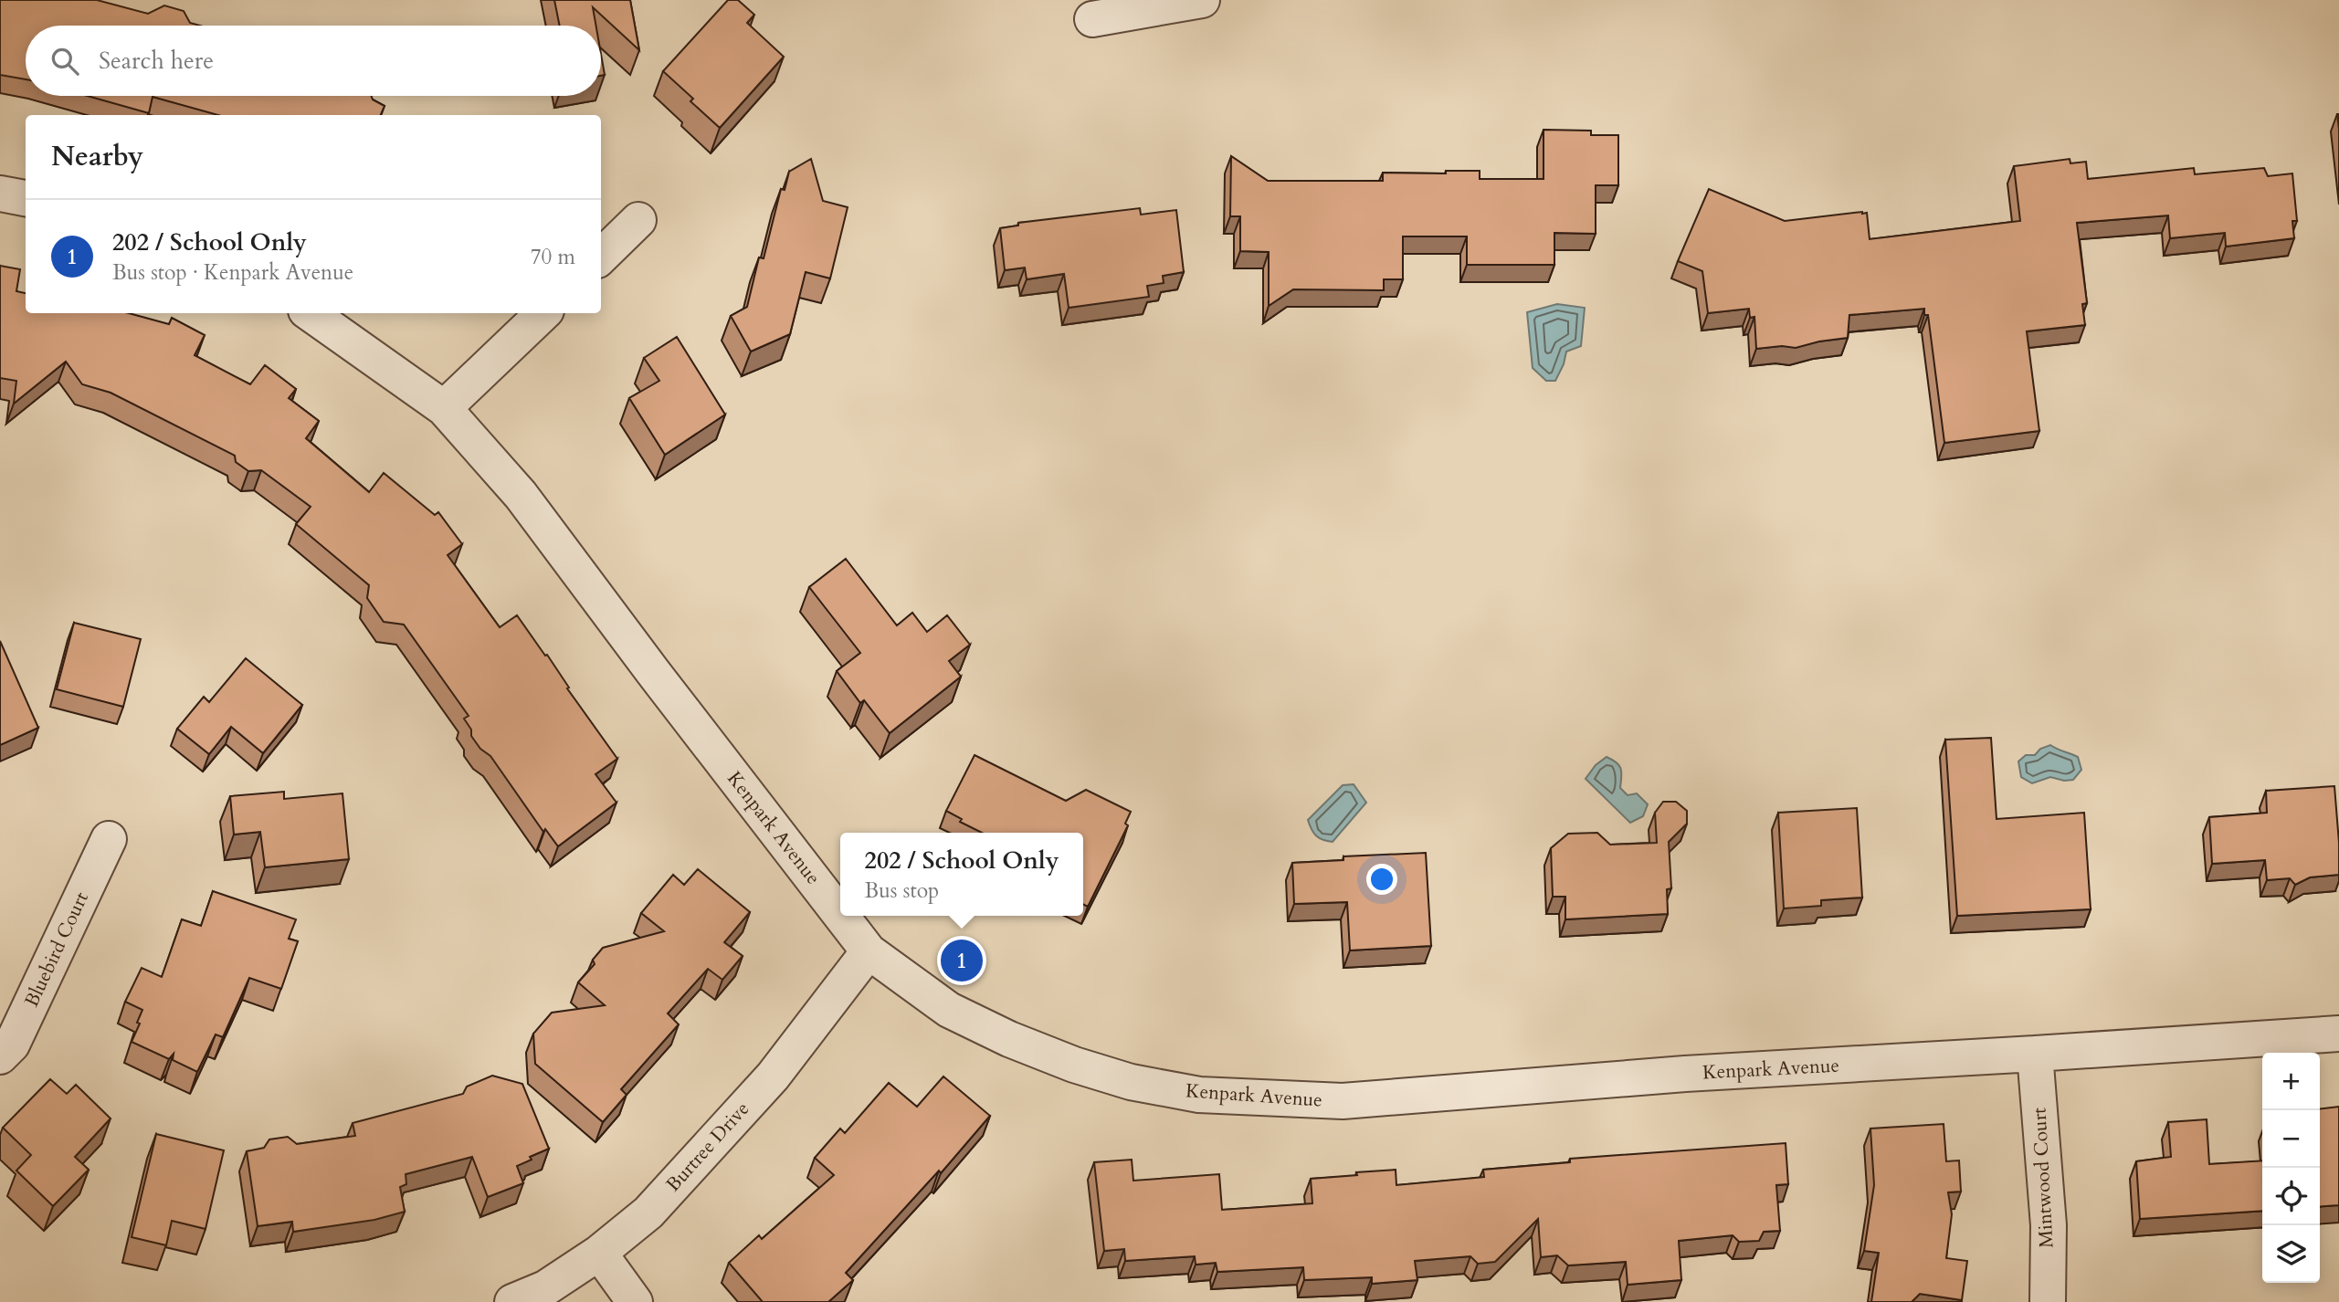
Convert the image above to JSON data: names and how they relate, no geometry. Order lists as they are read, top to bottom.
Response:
{
  "streets": {
    "street": [
      "Kenpark Avenue",
      "Bluebird Court",
      "Burtree Drive",
      "Mintwood Court"
    ]
  },
  "crossings": [
    ["Kenpark Avenue", "Burtree Drive"],
    ["Kenpark Avenue", "Mintwood Court"]
  ],
  "page": {
    "search": "Search here",
    "heading": "Nearby",
    "list": [
      {
        "mark": "1",
        "name": "202 / School Only",
        "note": "Bus stop · Kenpark Avenue",
        "value": "70 m"
      }
    ],
    "popup": ["202 / School Only", "Bus stop"],
    "pins": "1",
    "map_buttons": ["+", "−"]
  }
}
